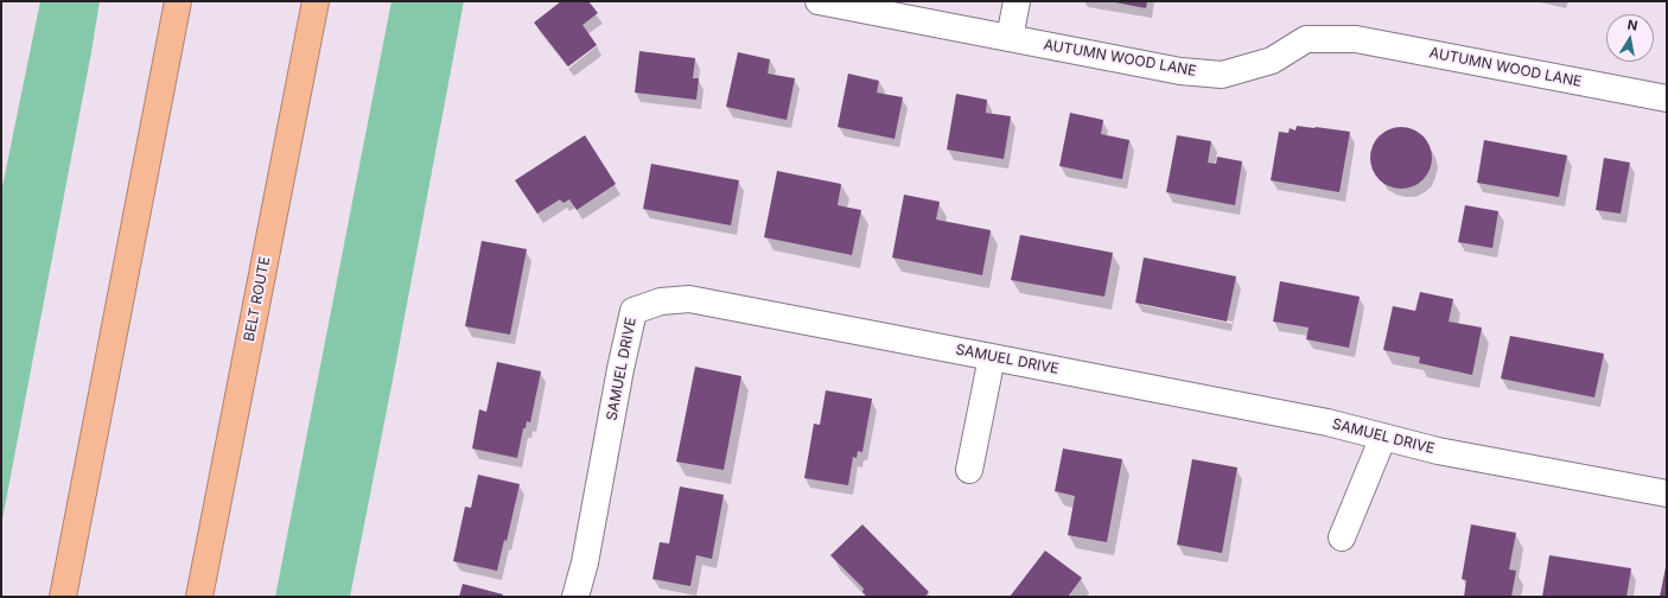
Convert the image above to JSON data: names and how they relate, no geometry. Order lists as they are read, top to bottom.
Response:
{
  "streets": {
    "highway": ["BELT ROUTE"],
    "street": ["AUTUMN WOOD LANE", "SAMUEL DRIVE"]
  },
  "north": "top"
}
